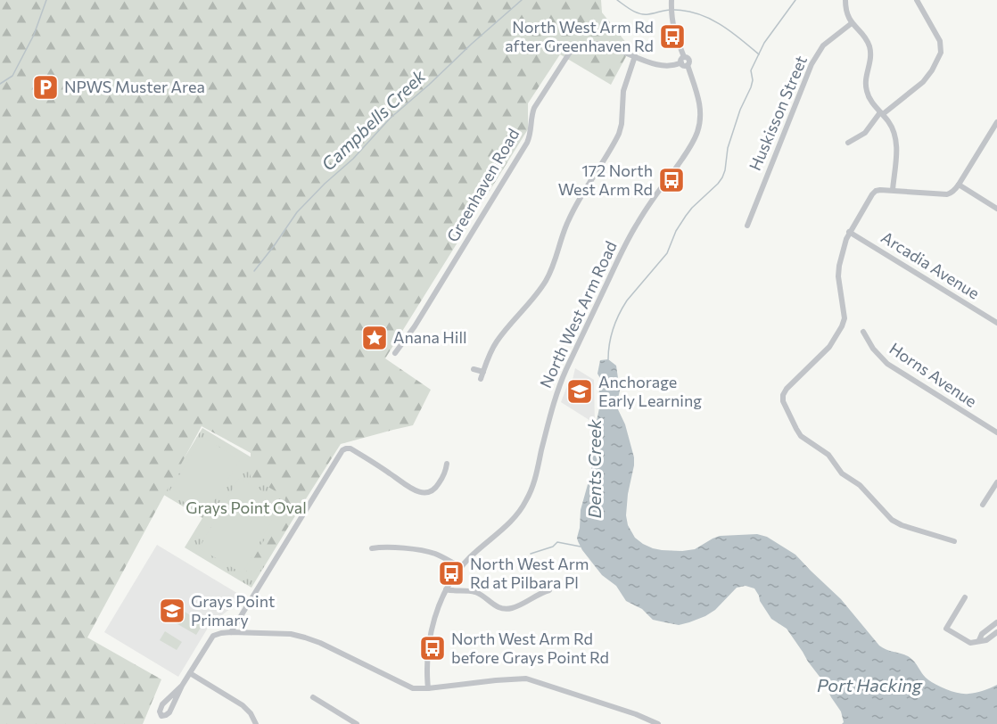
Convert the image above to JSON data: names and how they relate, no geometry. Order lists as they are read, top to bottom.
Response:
{
  "streets": {
    "street": [
      "Huskisson Street",
      "Greenhaven Road",
      "Arcadia Avenue",
      "North West Arm Road",
      "Horns Avenue"
    ]
  },
  "crossings": [
    ["Greenhaven Road", "North West Arm Road"]
  ],
  "water": ["Campbells Creek", "Dents Creek", "Port Hacking"],
  "parks": ["Grays Point Oval"],
  "places": {
    "bus stop": [
      "North West Arm Rd after Greenhaven Rd",
      "172 North West Arm Rd",
      "North West Arm Rd at Pilbara Pl",
      "North West Arm Rd before Grays Point Rd"
    ],
    "parking": ["NPWS Muster Area"],
    "place": ["Anana Hill"],
    "school or university": ["Anchorage Early Learning", "Grays Point Primary"]
  }
}
